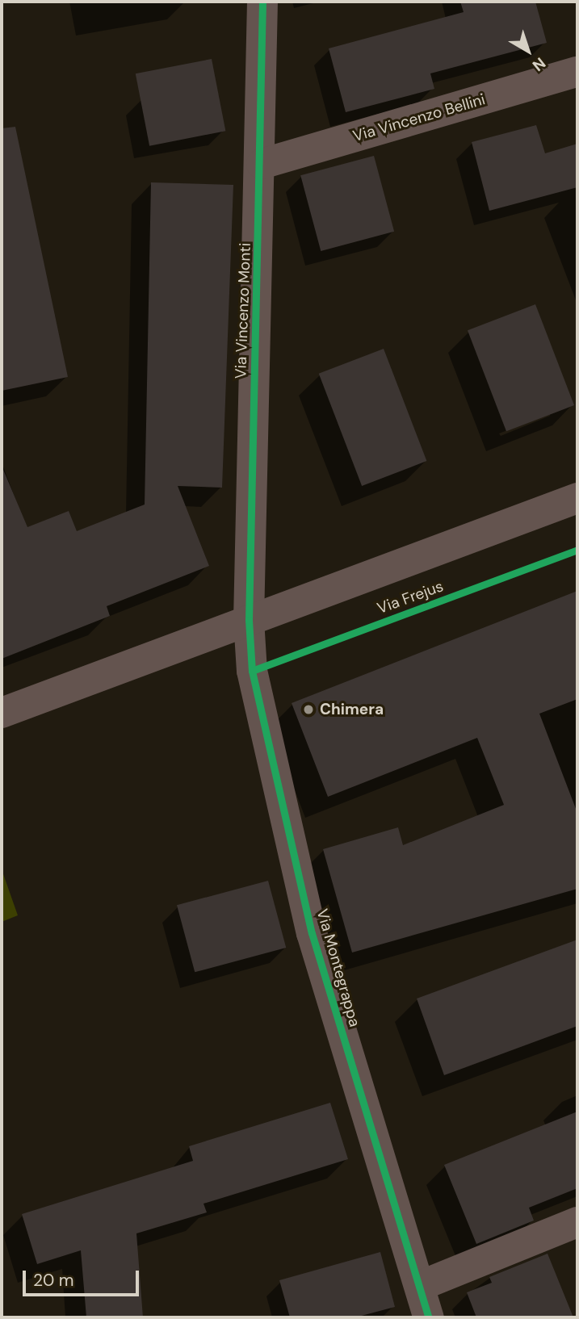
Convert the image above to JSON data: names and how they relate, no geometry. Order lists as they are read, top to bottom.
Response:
{
  "streets": {
    "street": ["Via Vincenzo Bellini", "Via Vincenzo Monti", "Via Montegrappa"],
    "cycle path": ["Via Frejus"]
  },
  "crossings": [
    ["Via Vincenzo Bellini", "Via Vincenzo Monti"],
    ["Via Vincenzo Monti", "Via Montegrappa"]
  ],
  "places": ["Chimera"],
  "scale_bar": "20 m",
  "north": "bottom right"
}
